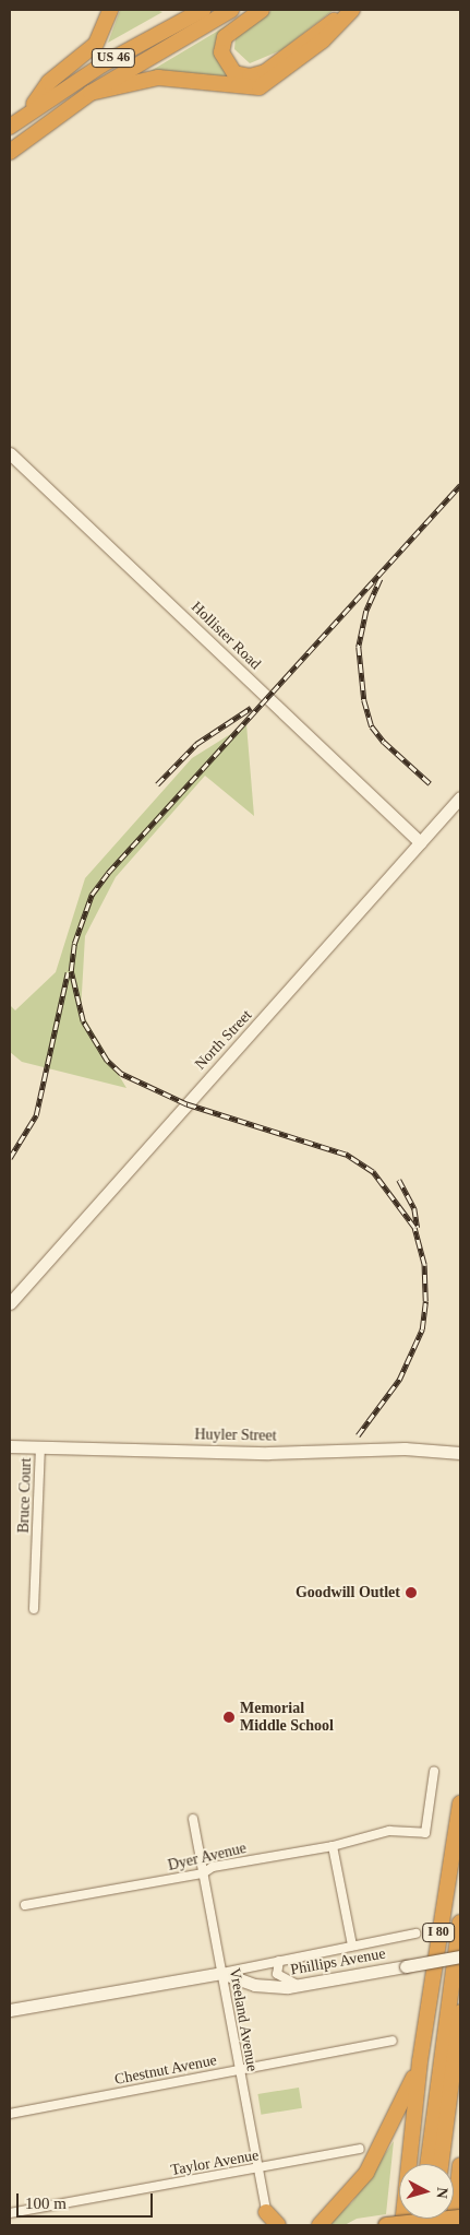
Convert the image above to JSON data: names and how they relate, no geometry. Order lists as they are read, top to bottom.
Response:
{
  "streets": {
    "highway": ["US 46", "I 80"],
    "street": [
      "Hollister Road",
      "North Street",
      "Huyler Street",
      "Bruce Court",
      "Dyer Avenue",
      "Phillips Avenue",
      "Vreeland Avenue",
      "Chestnut Avenue",
      "Taylor Avenue"
    ]
  },
  "crossings": [
    ["Hollister Road", "North Street"],
    ["Huyler Street", "Bruce Court"],
    ["Dyer Avenue", "Vreeland Avenue"],
    ["Phillips Avenue", "Vreeland Avenue"],
    ["Vreeland Avenue", "Chestnut Avenue"],
    ["Vreeland Avenue", "Taylor Avenue"]
  ],
  "places": ["Goodwill Outlet", "Memorial Middle School"],
  "scale_bar": "100 m",
  "north": "right"
}
